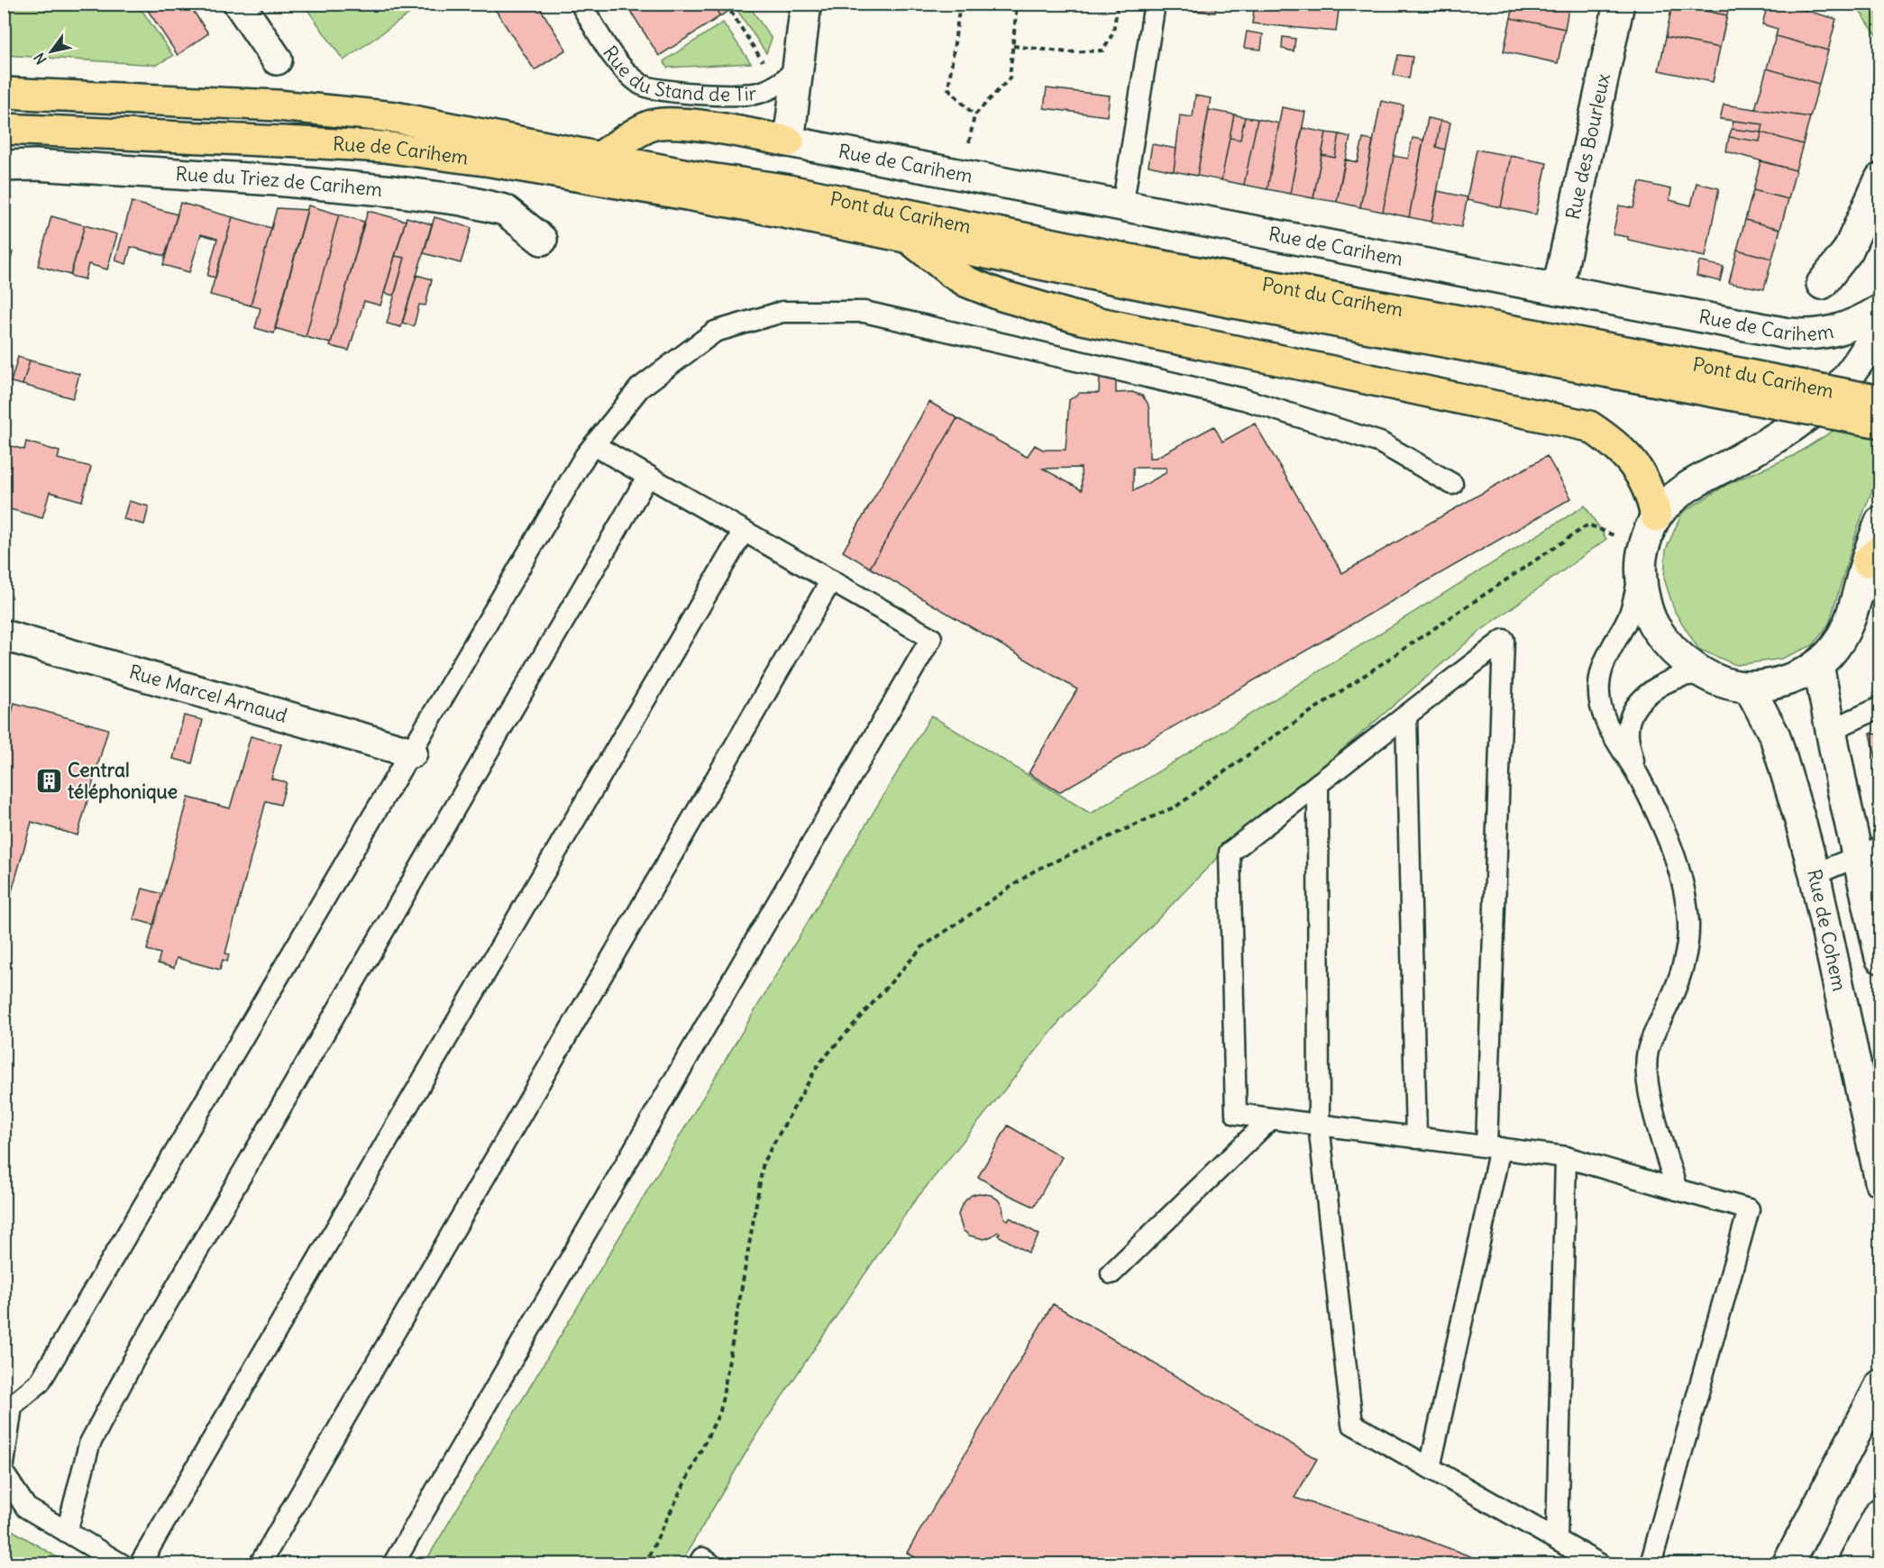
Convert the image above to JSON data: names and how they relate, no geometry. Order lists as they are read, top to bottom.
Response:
{
  "streets": {
    "main road": ["Rue de Carihem", "Pont du Carihem"],
    "street": [
      "Rue des Bourleux",
      "Rue du Triez de Carihem",
      "Rue Marcel Arnaud",
      "Rue de Cohem"
    ],
    "lane": ["Rue du Stand de Tir"]
  },
  "crossings": [
    ["Rue des Bourleux", "Rue de Carihem"],
    ["Rue de Carihem", "Pont du Carihem"]
  ],
  "places": {
    "building": ["Central téléphonique"]
  },
  "north": "bottom left"
}
